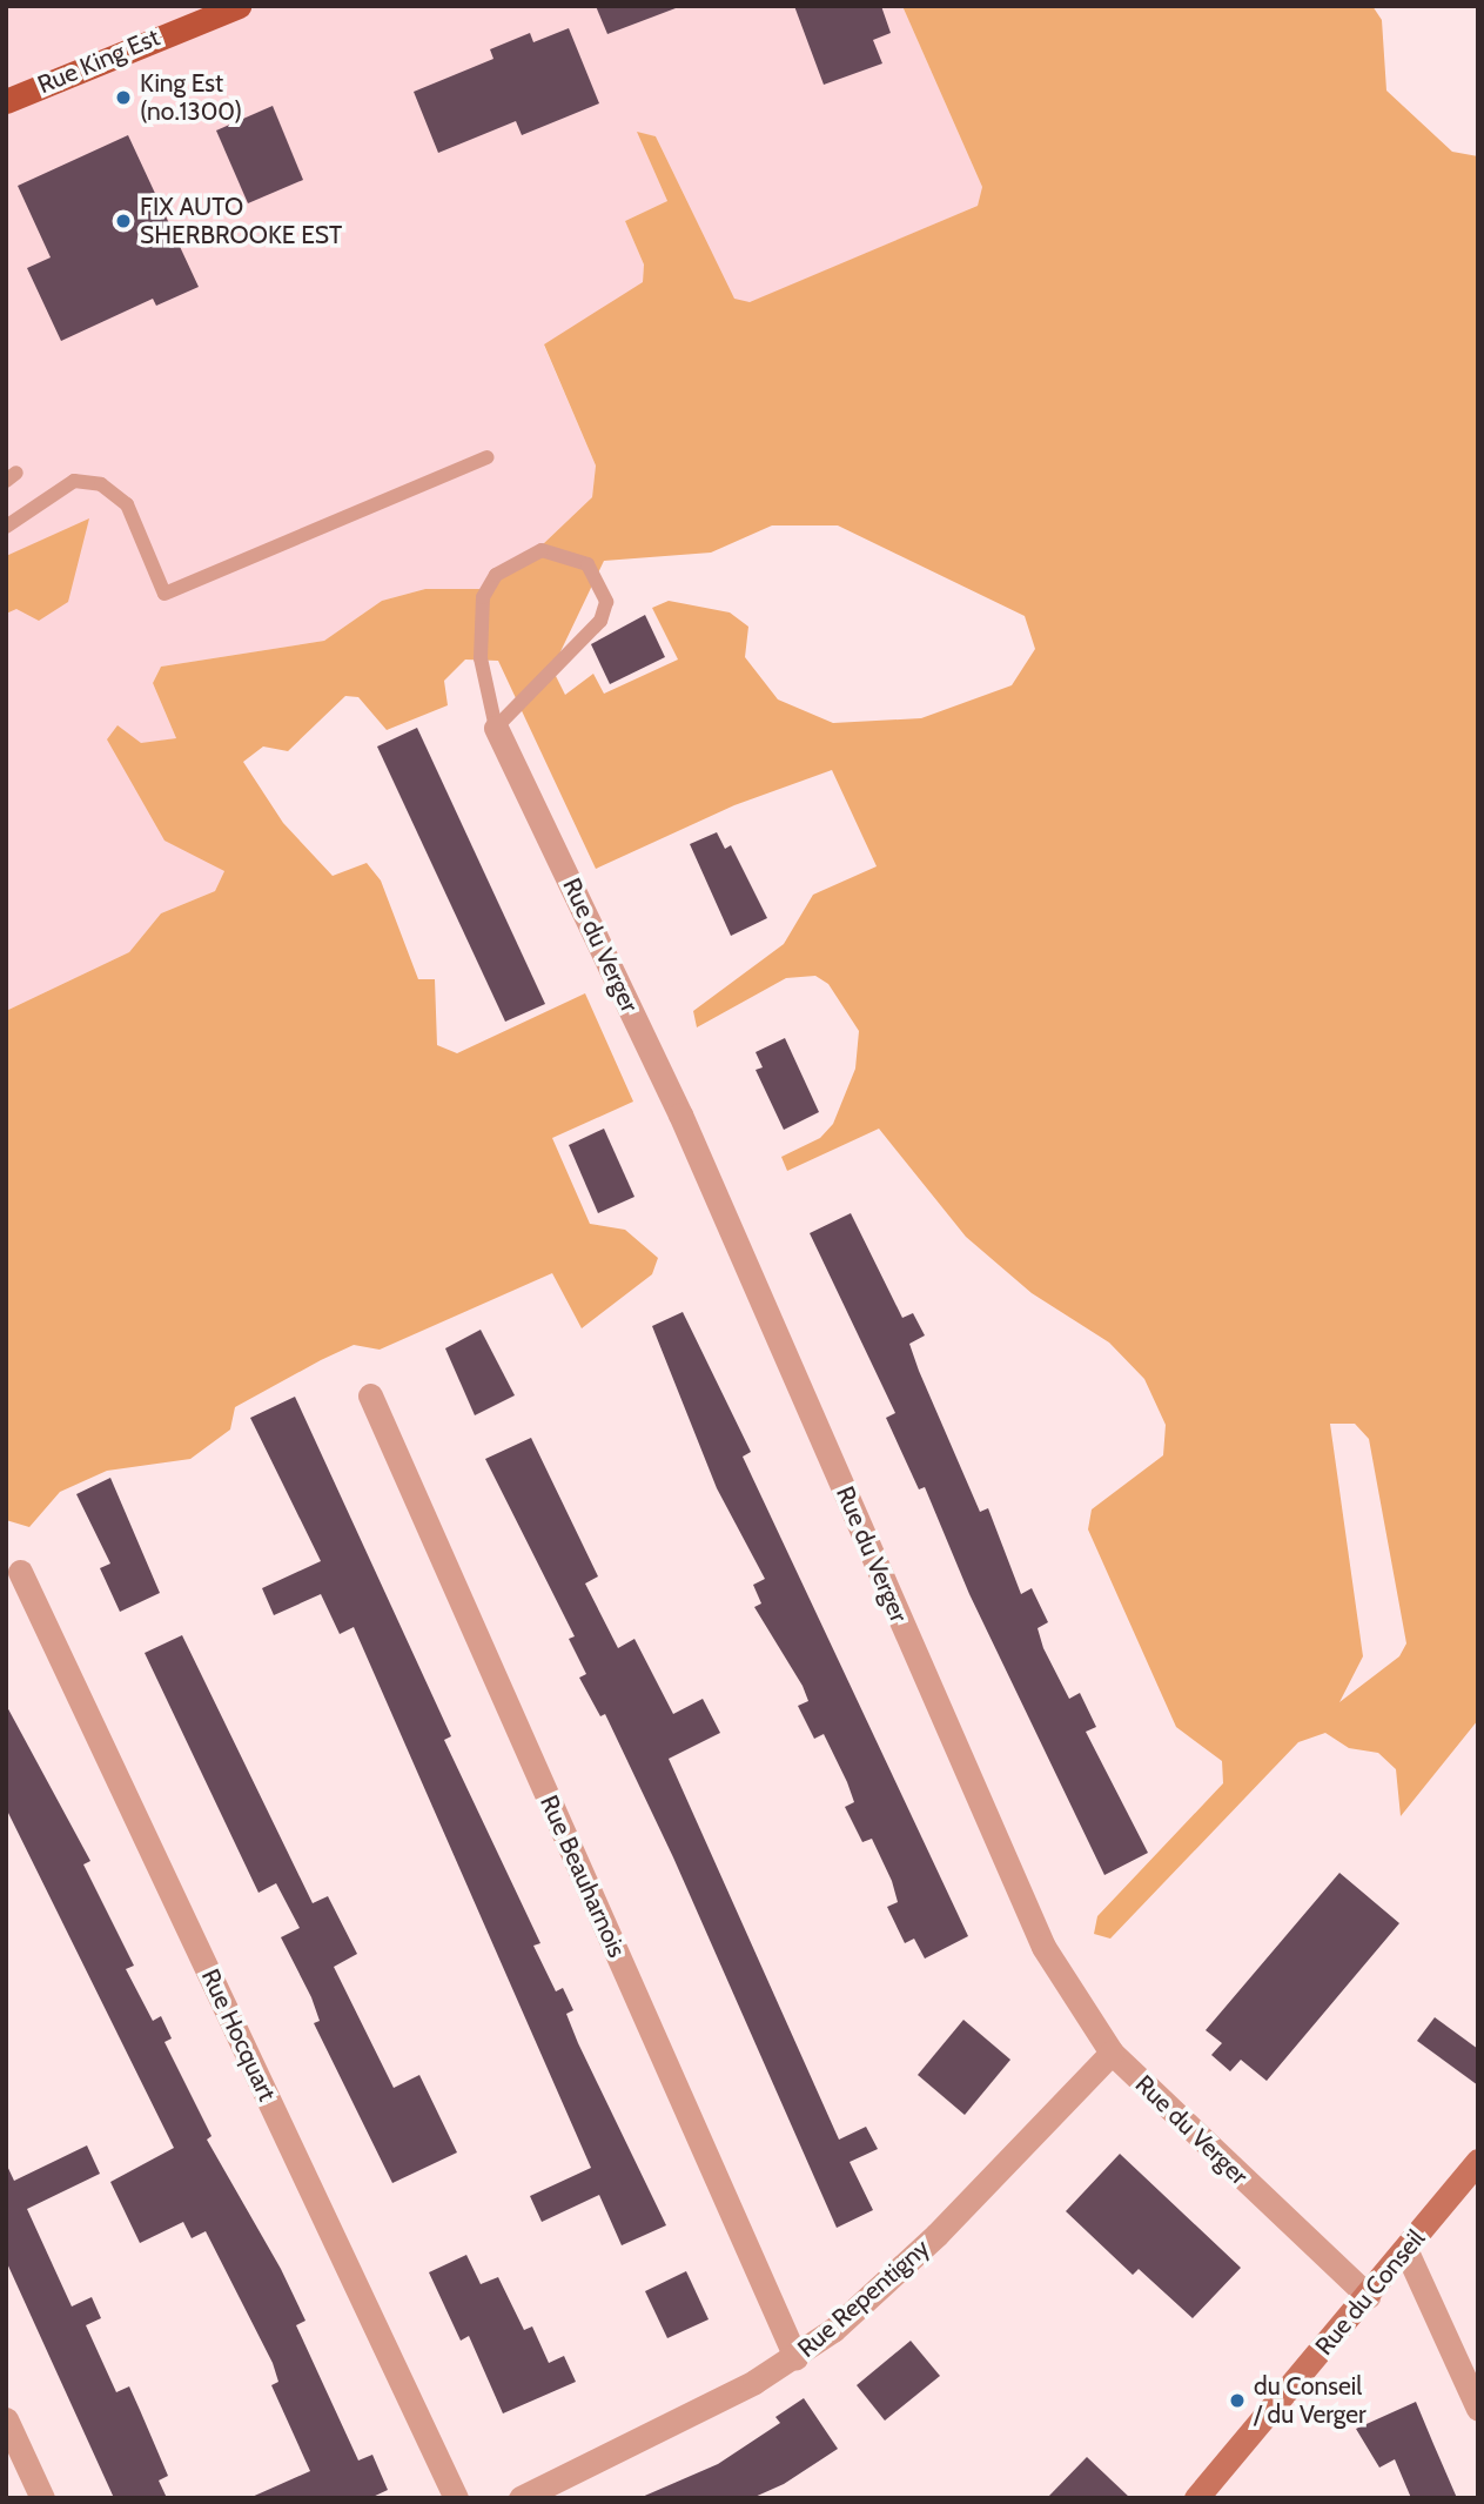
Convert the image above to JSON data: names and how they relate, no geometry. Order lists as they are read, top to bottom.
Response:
{
  "streets": {
    "main road": ["Rue King Est"],
    "street": [
      "Rue du Verger",
      "Rue Beauharnois",
      "Rue Hocquart",
      "Rue du Conseil",
      "Rue Repentigny"
    ]
  },
  "crossings": [
    ["Rue du Verger", "Rue du Conseil"],
    ["Rue du Verger", "Rue Repentigny"],
    ["Rue Beauharnois", "Rue Repentigny"]
  ],
  "places": ["King Est (no.1300)", "FIX AUTO SHERBROOKE EST", "du Conseil / du Verger"]
}
